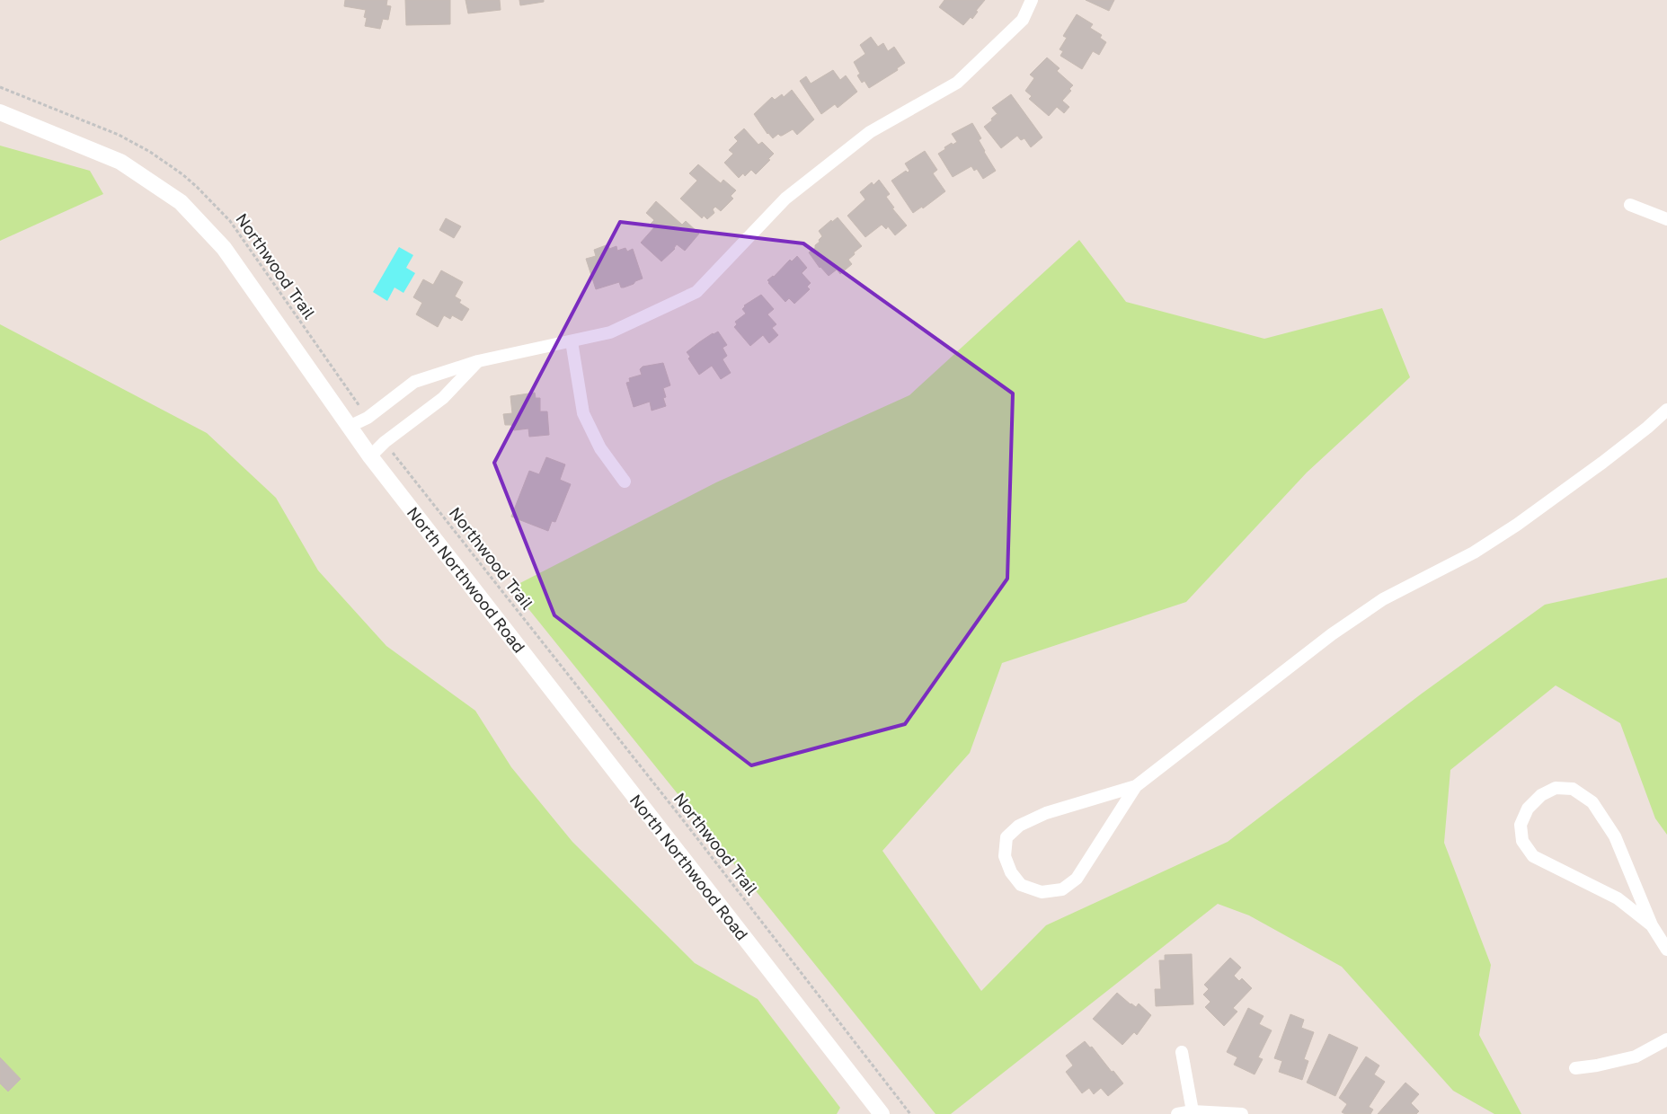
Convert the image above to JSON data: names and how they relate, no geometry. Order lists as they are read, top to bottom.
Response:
{
  "streets": {
    "street": ["North Northwood Road"],
    "path": ["Northwood Trail"]
  }
}
